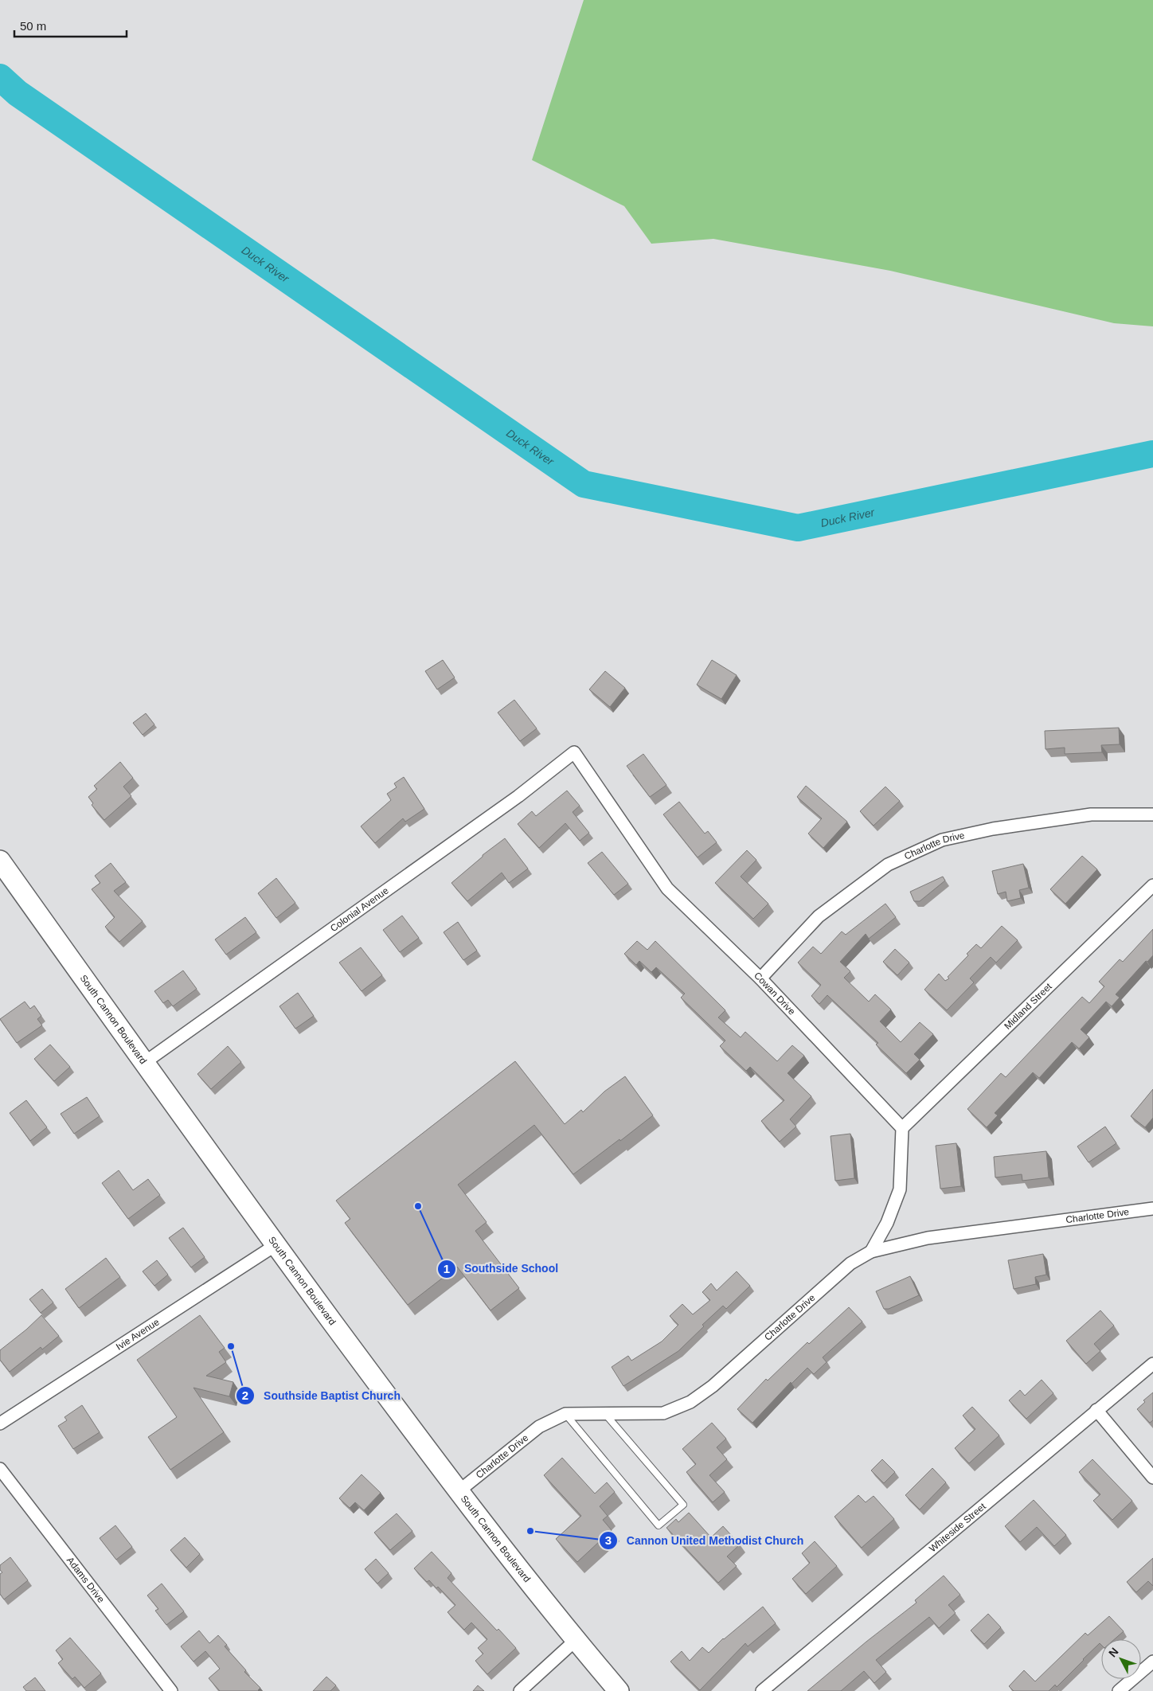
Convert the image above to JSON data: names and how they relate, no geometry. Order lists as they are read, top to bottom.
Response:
{
  "streets": {
    "highway": ["South Cannon Boulevard"],
    "street": [
      "Charlotte Drive",
      "Colonial Avenue",
      "Cowan Drive",
      "Midland Street",
      "Ivie Avenue",
      "Whiteside Street",
      "Adams Drive"
    ]
  },
  "crossings": [
    ["Charlotte Drive", "Cowan Drive"],
    ["Charlotte Drive", "South Cannon Boulevard"],
    ["Colonial Avenue", "Cowan Drive"],
    ["Colonial Avenue", "South Cannon Boulevard"],
    ["Cowan Drive", "Midland Street"],
    ["South Cannon Boulevard", "Ivie Avenue"]
  ],
  "water": ["Duck River"],
  "places": ["Southside School", "Southside Baptist Church", "Cannon United Methodist Church"],
  "scale_bar": "50 m",
  "north": "top left"
}
